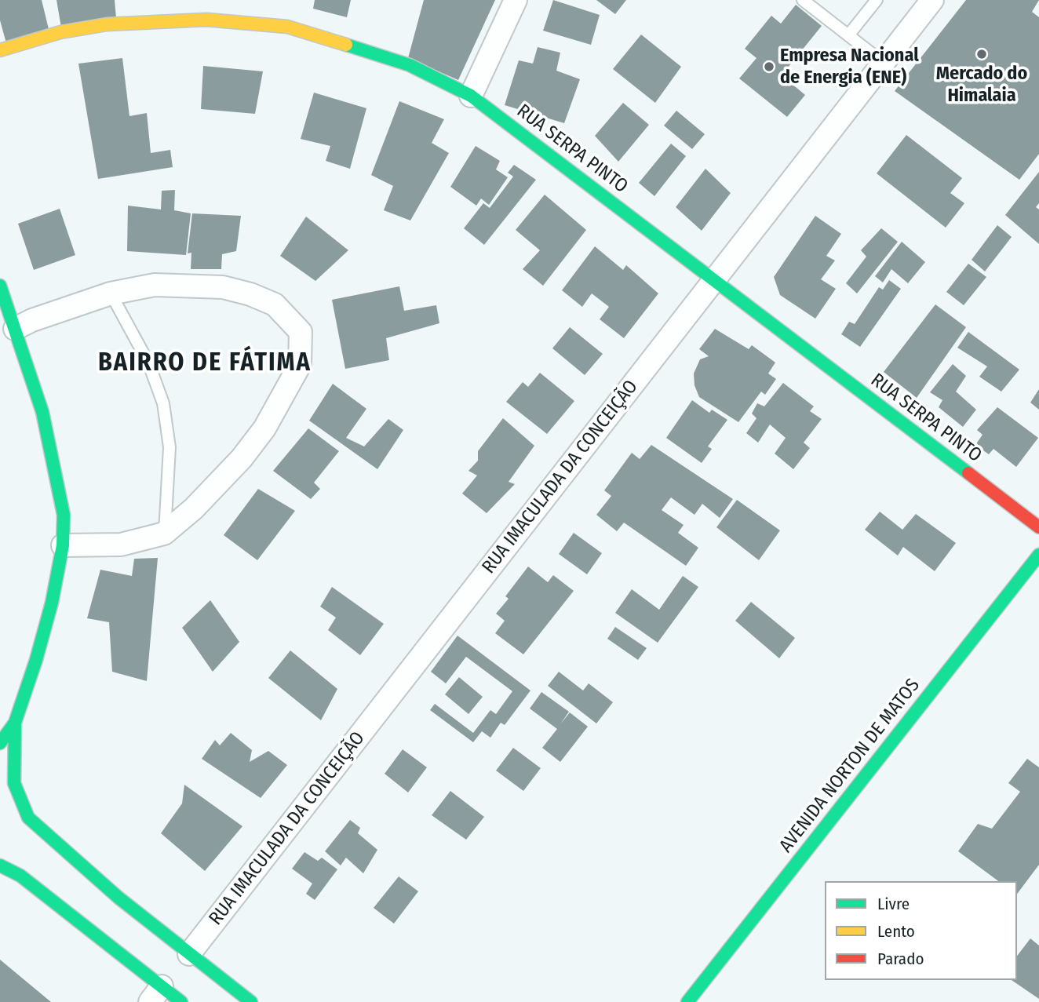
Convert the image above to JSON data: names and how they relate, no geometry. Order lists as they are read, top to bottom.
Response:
{
  "streets": {
    "street": ["RUA SERPA PINTO", "RUA IMACULADA DA CONCEIÇÃO", "AVENIDA NORTON DE MATOS"]
  },
  "crossings": [
    ["RUA SERPA PINTO", "RUA IMACULADA DA CONCEIÇÃO"]
  ],
  "districts": ["BAIRRO DE FÁTIMA"],
  "places": ["Mercado do Himalaia", "Empresa Nacional de Energia (ENE)"],
  "legend": ["Livre", "Lento", "Parado"]
}
